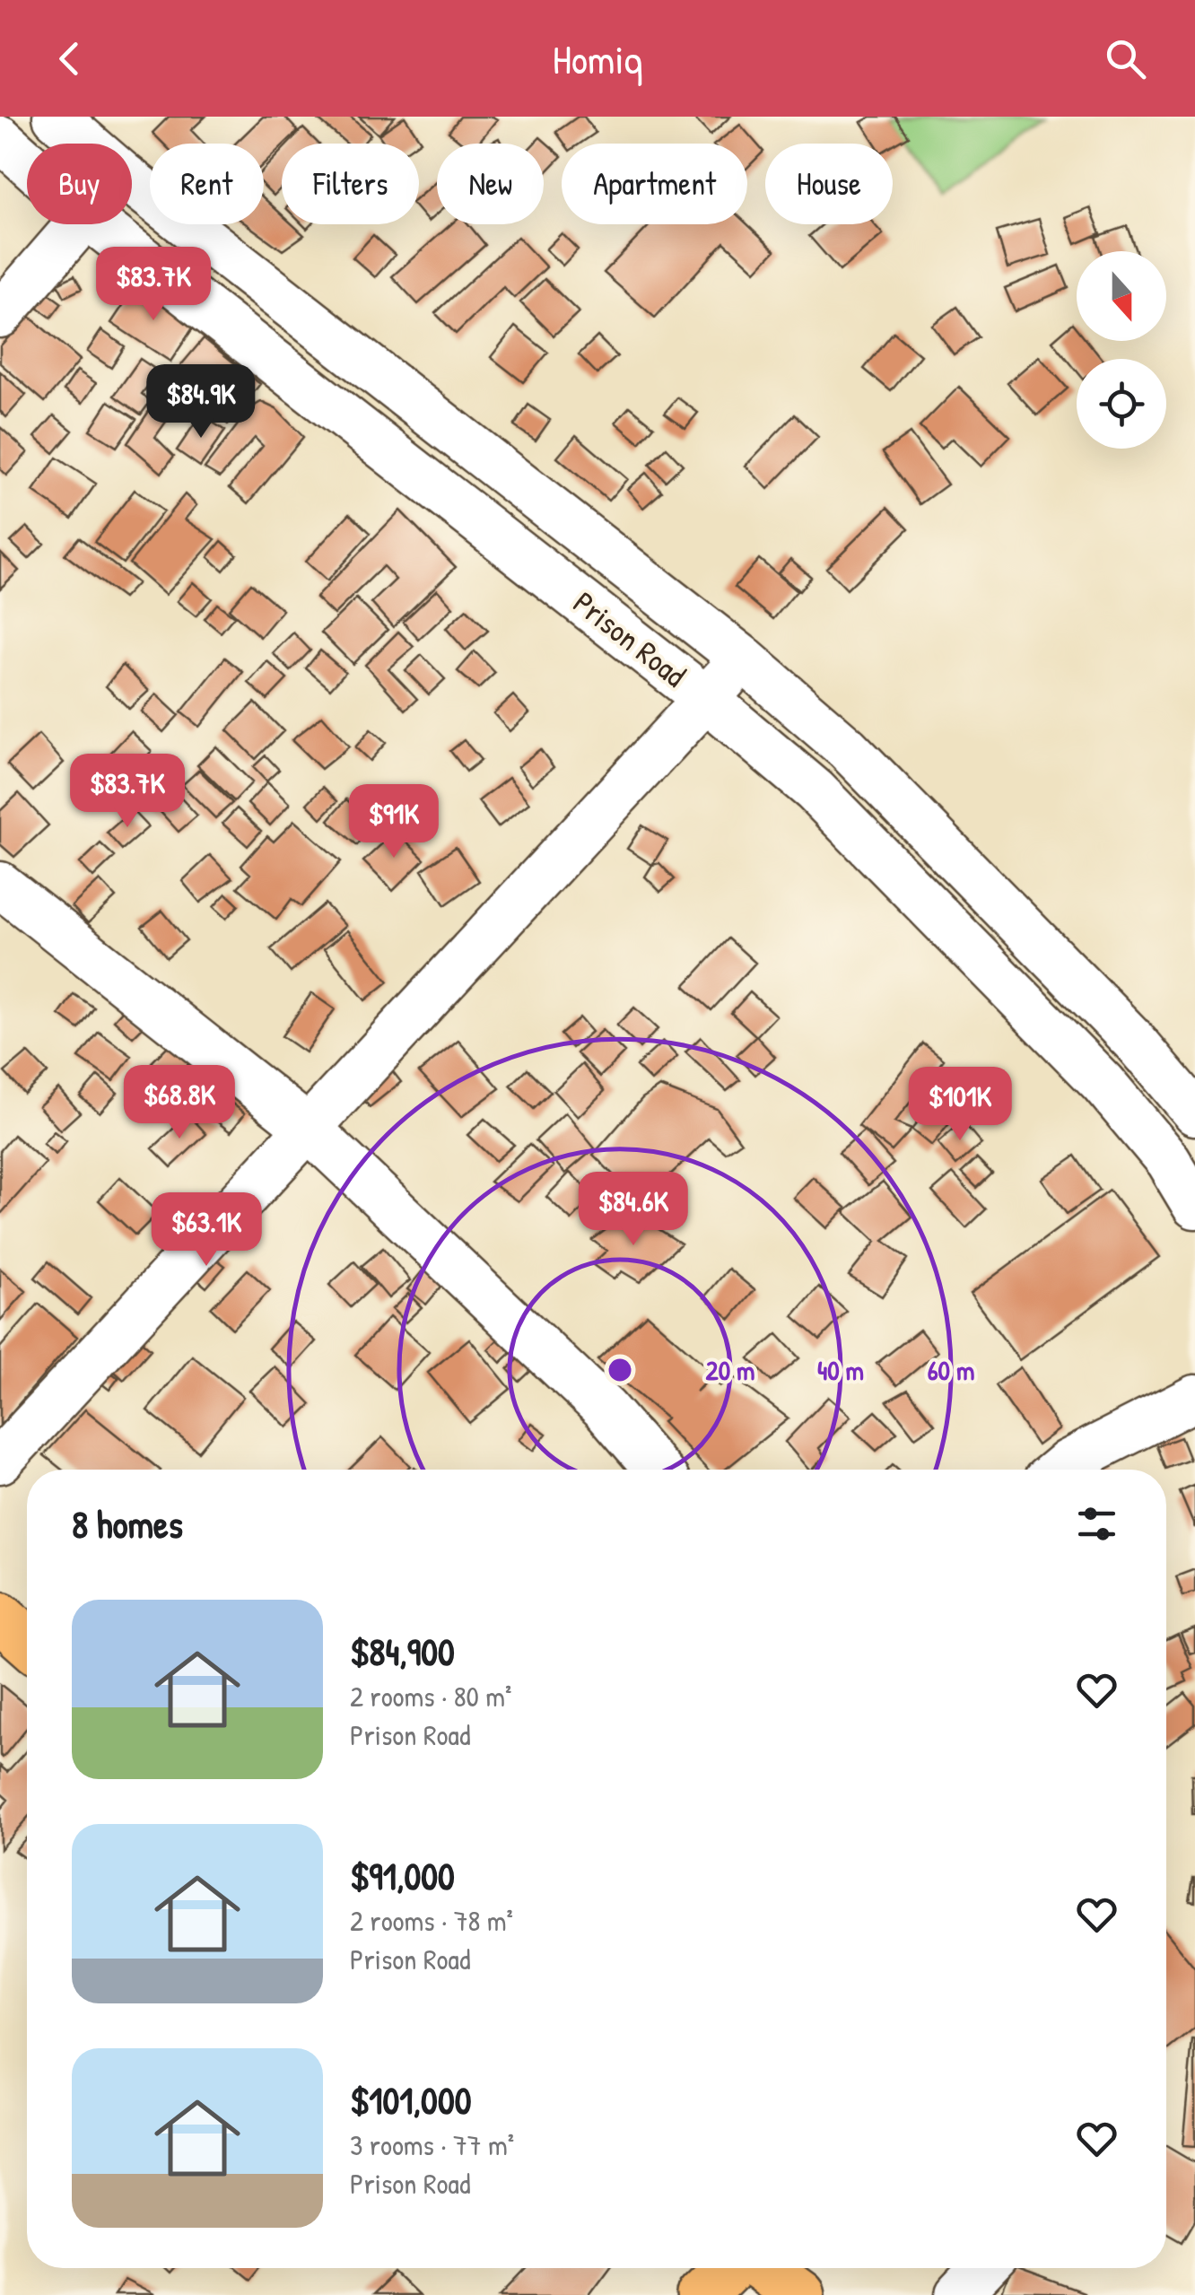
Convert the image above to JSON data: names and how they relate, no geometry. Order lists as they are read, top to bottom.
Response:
{
  "streets": {
    "street": ["Prison Road"]
  },
  "north": "bottom",
  "page": {
    "header": "Homiq",
    "chip": [
      "Buy",
      "Rent",
      "Filters",
      "New",
      "Apartment",
      "House"
    ],
    "price": [
      "$83.7K",
      "$84.9K",
      "$83.7K",
      "$91K",
      "$68.8K",
      "$101K",
      "$84.6K",
      "$63.1K"
    ],
    "heading": "8 homes",
    "list": [
      {
        "name": "$84,900",
        "note": "2 rooms · 80 m² · Prison Road"
      },
      {
        "name": "$91,000",
        "note": "2 rooms · 78 m² · Prison Road"
      },
      {
        "name": "$101,000",
        "note": "3 rooms · 77 m² · Prison Road"
      }
    ]
  },
  "rings": ["20 m", "40 m", "60 m"]
}
